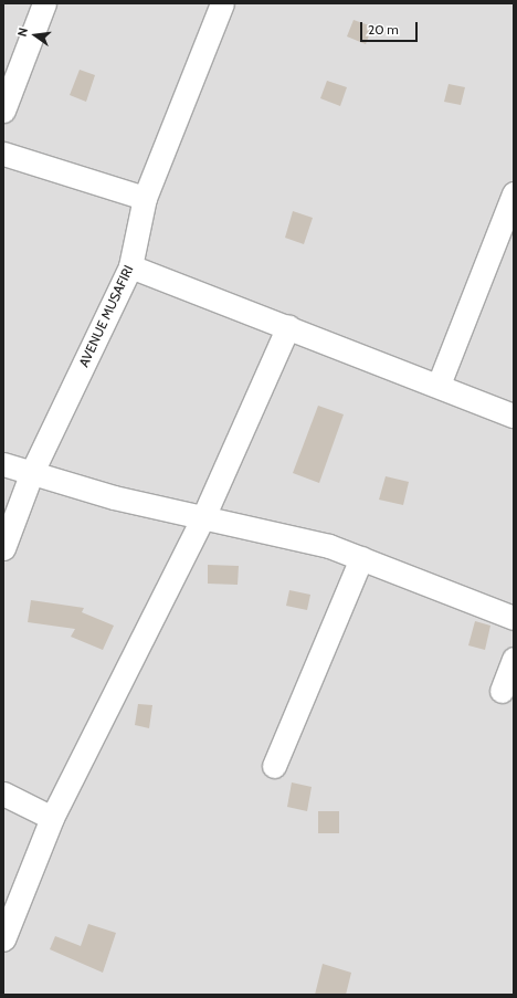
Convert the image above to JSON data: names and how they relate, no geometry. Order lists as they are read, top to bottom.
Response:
{
  "streets": {
    "street": ["AVENUE MUSAFIRI"]
  },
  "scale_bar": "20 m",
  "north": "left"
}
